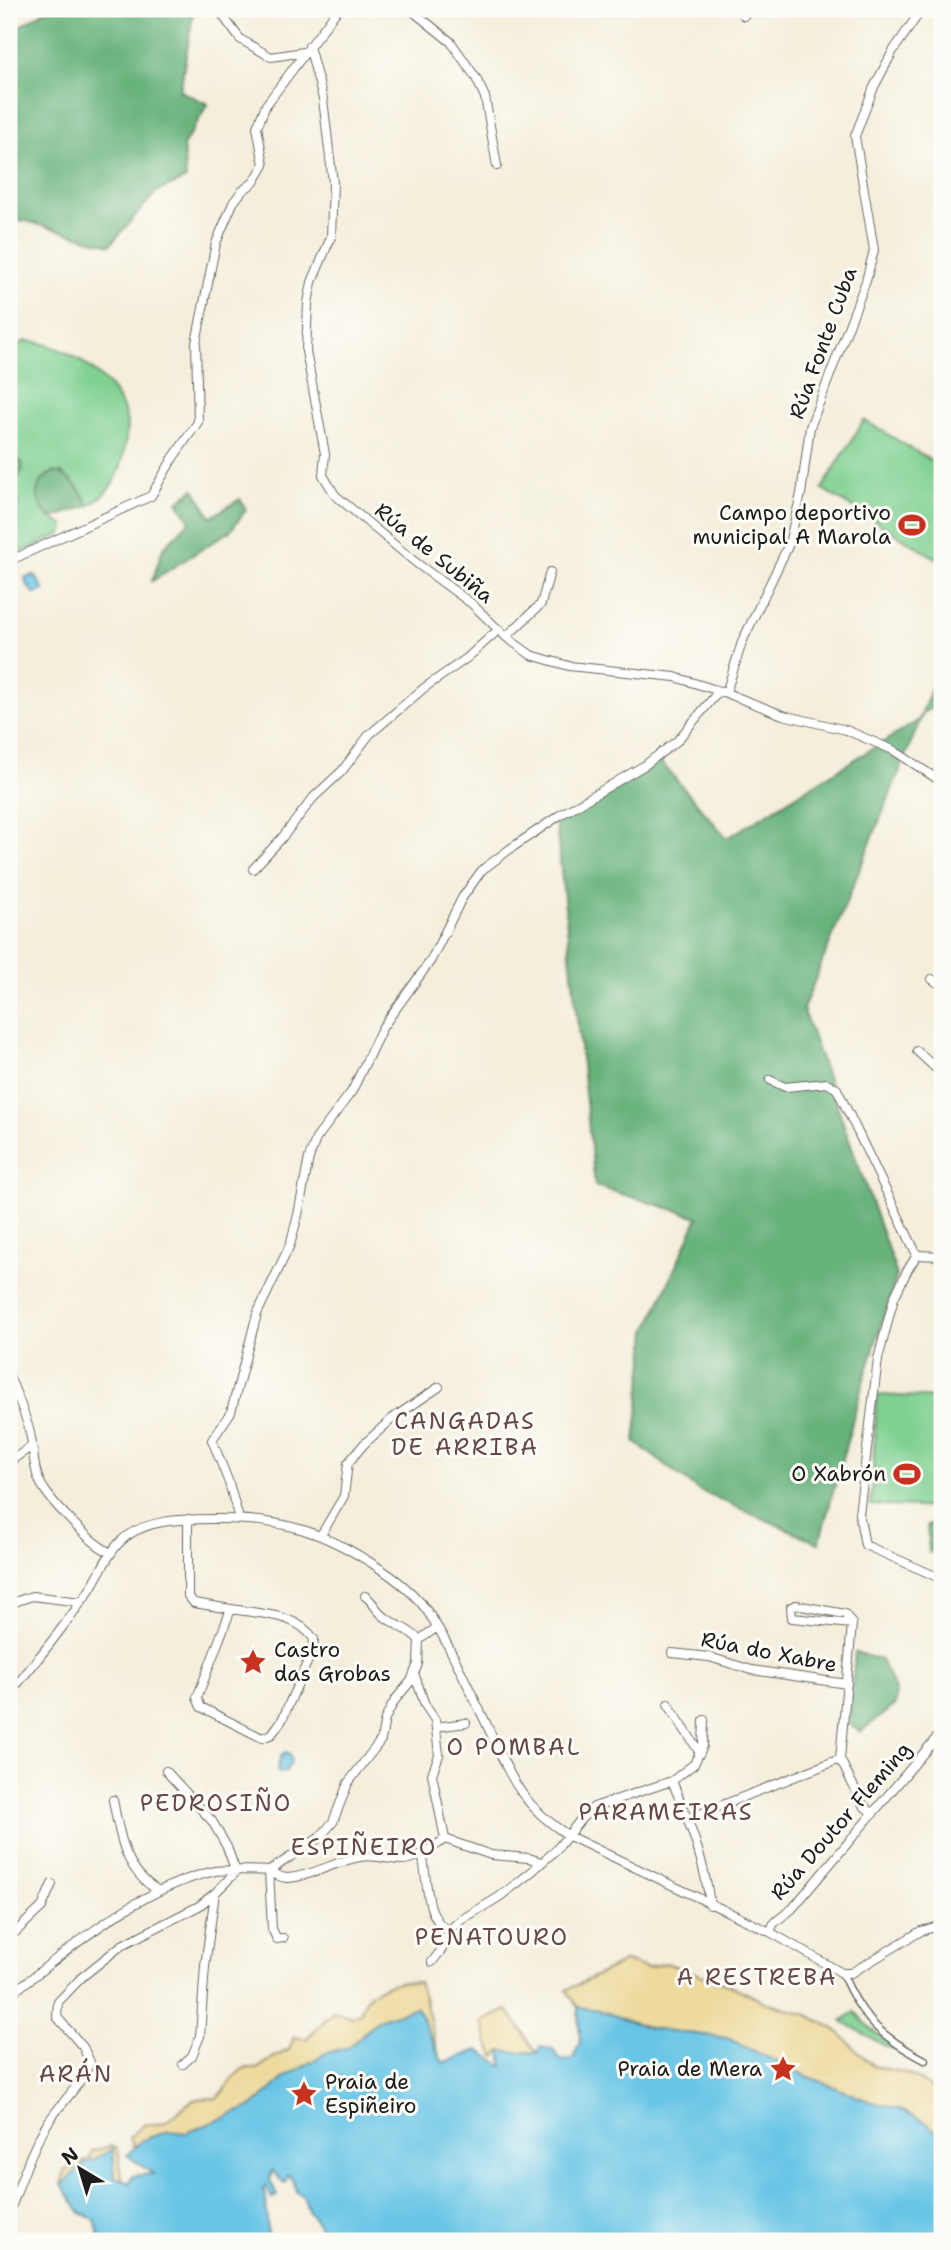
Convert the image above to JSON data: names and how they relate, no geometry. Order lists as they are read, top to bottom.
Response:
{
  "streets": {
    "street": [
      "Rúa Fonte Cuba",
      "Rúa de Subiña",
      "Rúa do Xabre",
      "Rúa Doutor Fleming"
    ]
  },
  "crossings": [
    ["Rúa Fonte Cuba", "Rúa de Subiña"]
  ],
  "districts": [
    "CANGADAS DE ARRIBA",
    "O POMBAL",
    "PEDROSIÑO",
    "PARAMEIRAS",
    "ESPIÑEIRO",
    "PENATOURO",
    "A RESTREBA",
    "ARÁN"
  ],
  "places": {
    "sports": ["Campo deportivo municipal A Marola", "O Xabrón"],
    "place": ["Castro das Grobas", "Praia de Mera", "Praia de Espiñeiro"]
  },
  "north": "top left"
}
